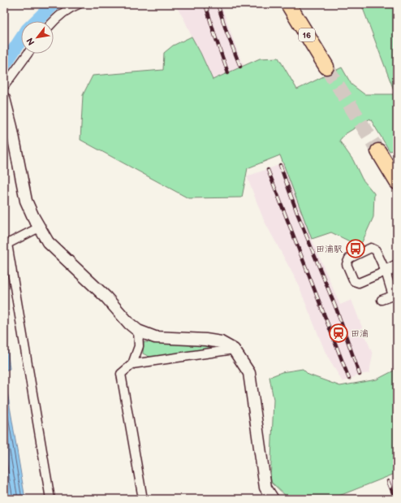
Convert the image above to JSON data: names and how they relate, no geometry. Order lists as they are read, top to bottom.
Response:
{
  "streets": {
    "highway": ["16"]
  },
  "places": {
    "bus stop": ["田浦駅"],
    "station": ["田浦"]
  },
  "north": "bottom left"
}
